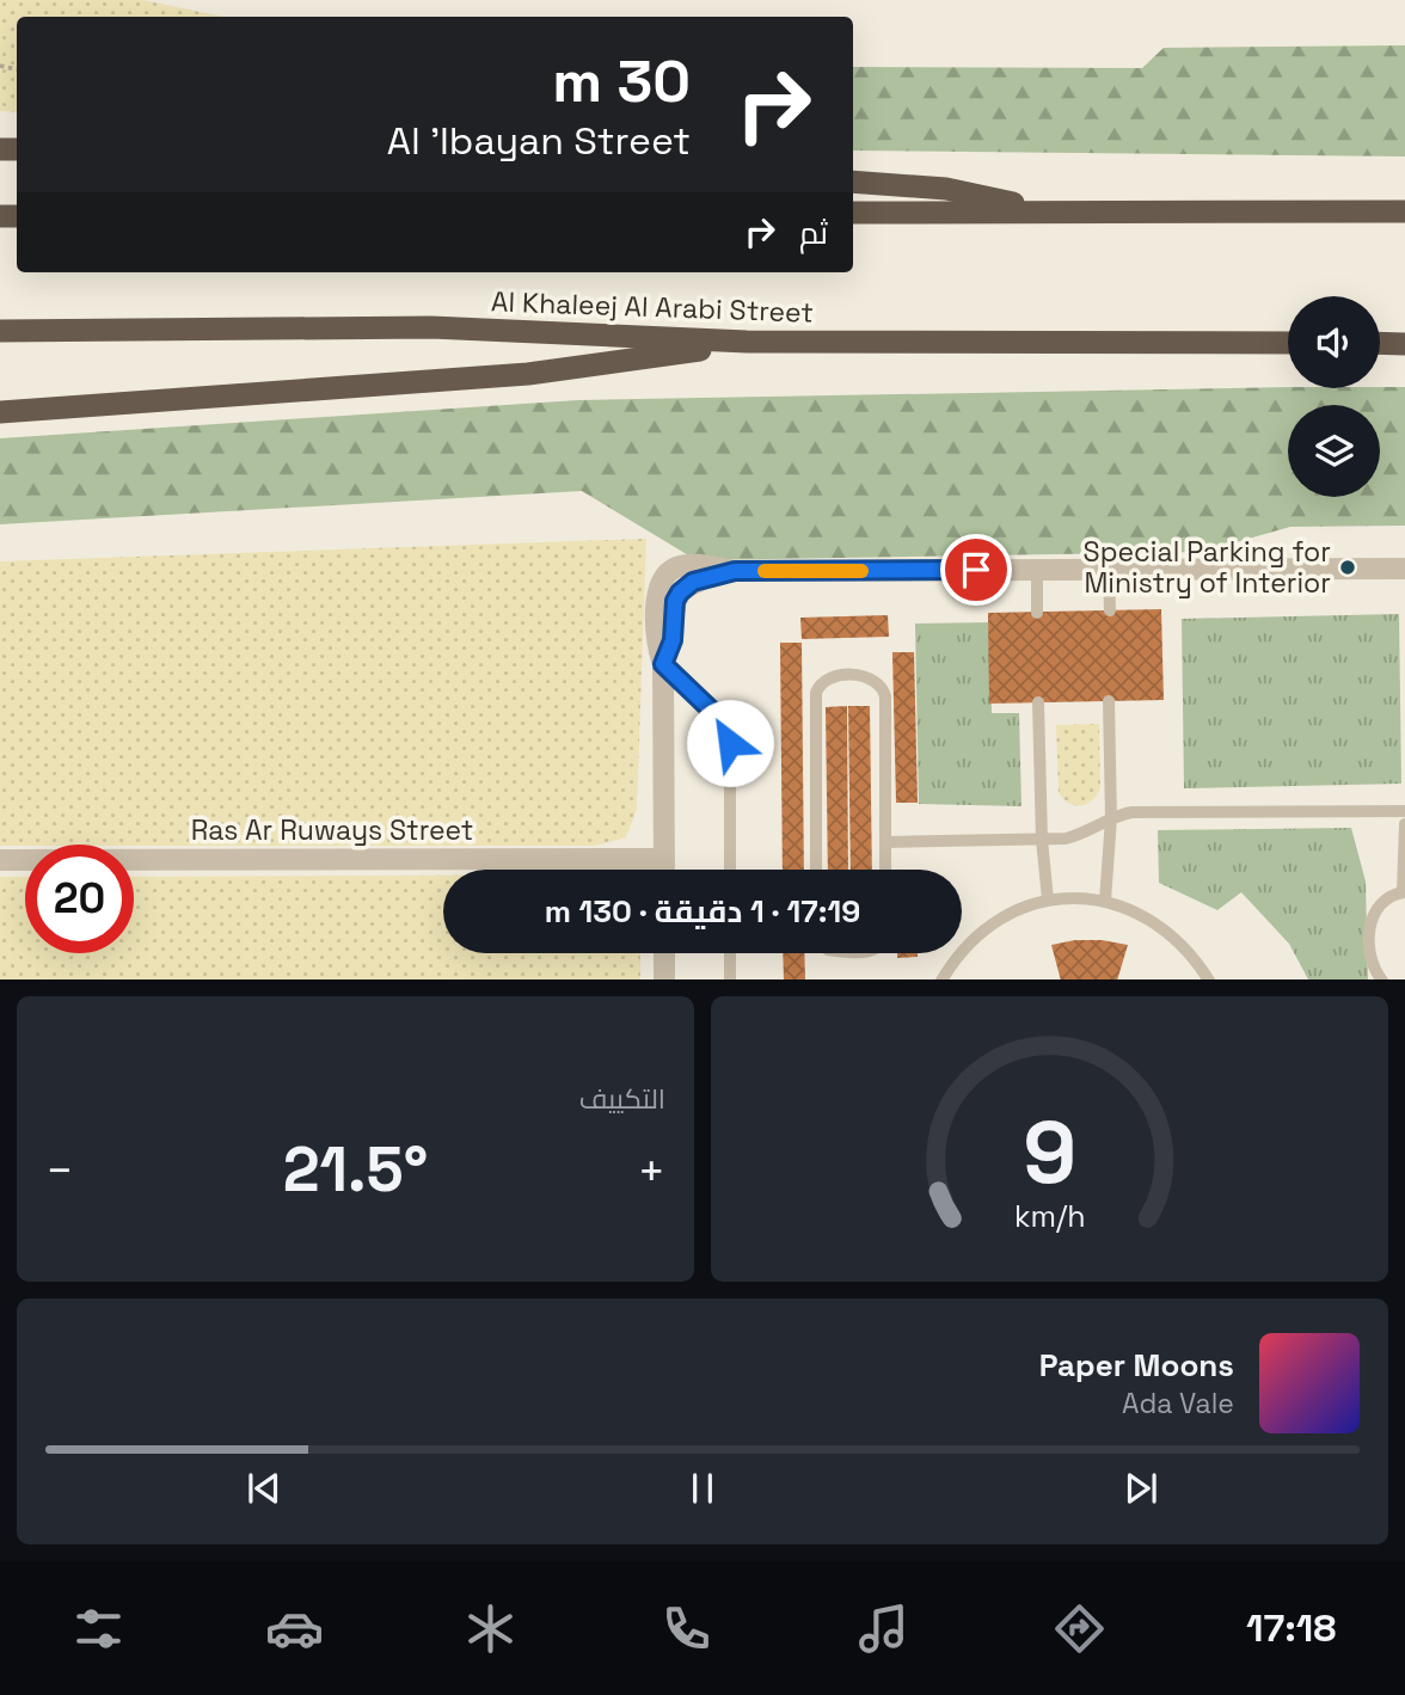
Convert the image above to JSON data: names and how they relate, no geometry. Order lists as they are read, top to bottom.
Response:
{
  "streets": {
    "highway": ["Al Khaleej Al Arabi Street"],
    "street": ["Ras Ar Ruways Street"]
  },
  "places": ["Special Parking for Ministry of Interior"],
  "page": {
    "turn": ["30 m", "Al 'Ibayan Street"],
    "then": "ثم",
    "limit": "20",
    "trip": "17:19 · 1 دقيقة · 130 m",
    "tile": "التكييف",
    "heat": ["−", "21.5°", "+"],
    "song": ["Paper Moons", "Ada Vale"],
    "tabs": "17:18",
    "gauge": ["9", "km/h"]
  }
}
